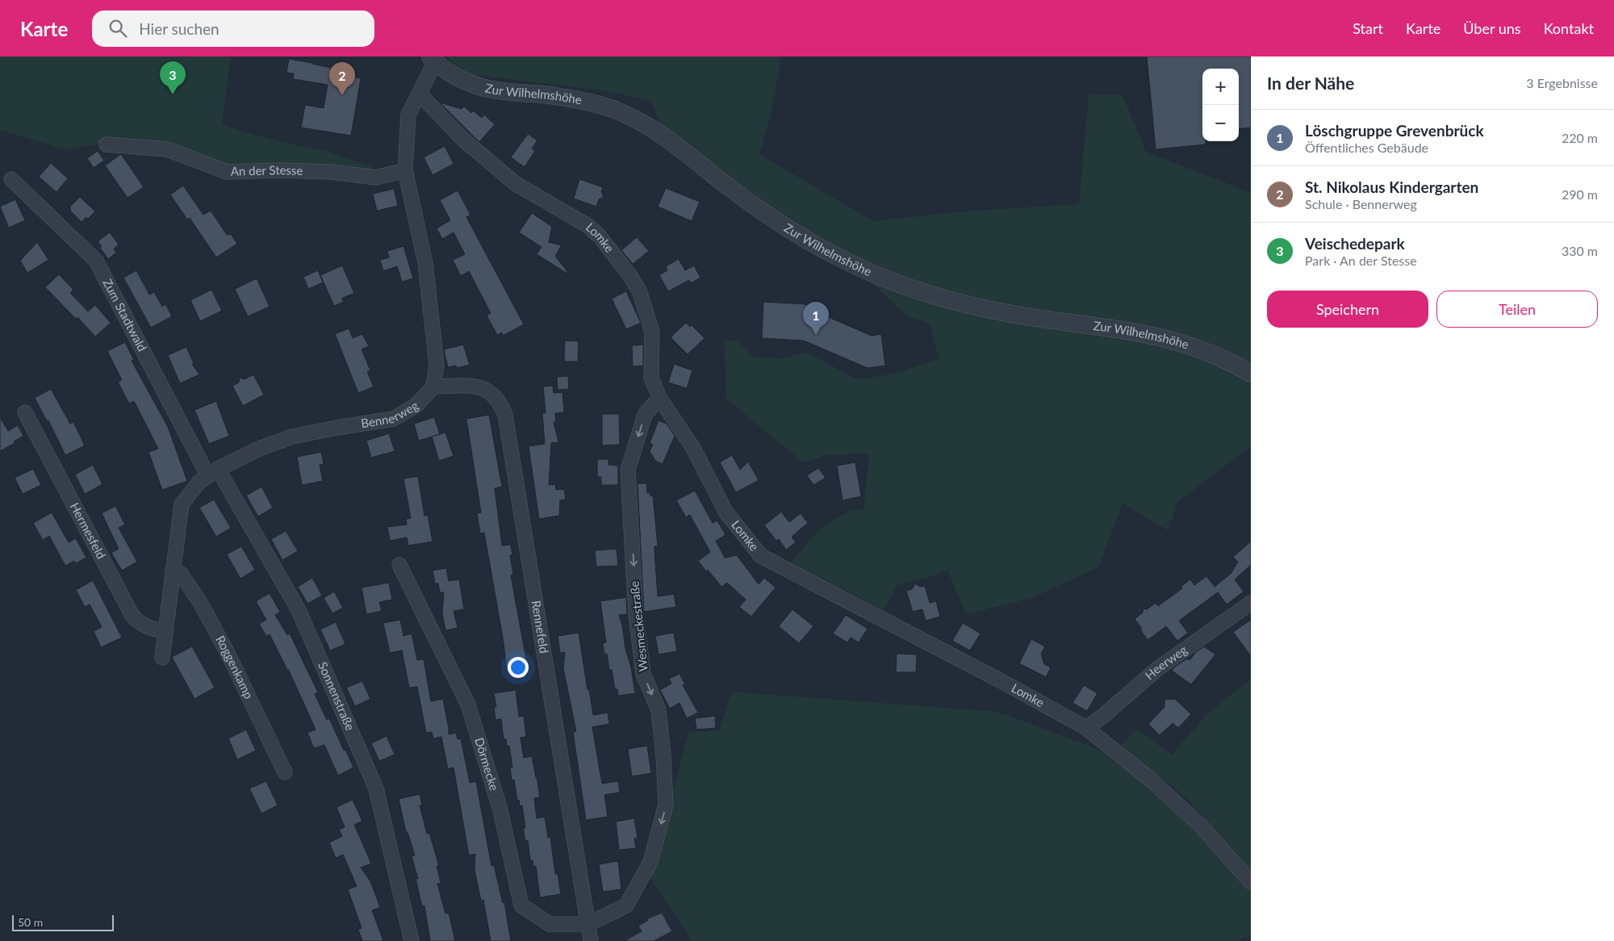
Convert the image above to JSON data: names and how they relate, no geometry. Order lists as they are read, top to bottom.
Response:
{
  "streets": {
    "street": [
      "Zur Wilhelmshöhe",
      "An der Stesse",
      "Lomke",
      "Zum Stadtwald",
      "Bennerweg",
      "Hermesfeld",
      "Wesmeckestraße",
      "Rennefeld",
      "Heerweg",
      "Roggenkamp",
      "Sonnenstraße",
      "Dörmecke"
    ]
  },
  "crossings": [
    ["Lomke", "Wesmeckestraße"],
    ["Lomke", "Heerweg"],
    ["Zum Stadtwald", "Bennerweg"],
    ["Zum Stadtwald", "Sonnenstraße"],
    ["Bennerweg", "Hermesfeld"],
    ["Bennerweg", "Rennefeld"],
    ["Bennerweg", "Roggenkamp"],
    ["Bennerweg", "Sonnenstraße"],
    ["Wesmeckestraße", "Rennefeld"],
    ["Wesmeckestraße", "Dörmecke"],
    ["Rennefeld", "Dörmecke"]
  ],
  "one_way": ["Wesmeckestraße"],
  "scale_bar": "50 m",
  "page": {
    "header": "Karte",
    "search": "Hier suchen",
    "nav": [
      "Start",
      "Karte",
      "Über uns",
      "Kontakt"
    ],
    "heading": ["In der Nähe", "3 Ergebnisse"],
    "pins": ["3", "2", "1"],
    "map_buttons": ["+", "−"],
    "list": [
      {
        "mark": "1",
        "name": "Löschgruppe Grevenbrück",
        "note": "Öffentliches Gebäude",
        "value": "220 m"
      },
      {
        "mark": "2",
        "name": "St. Nikolaus Kindergarten",
        "note": "Schule · Bennerweg",
        "value": "290 m"
      },
      {
        "mark": "3",
        "name": "Veischedepark",
        "note": "Park · An der Stesse",
        "value": "330 m"
      }
    ],
    "buttons": ["Speichern", "Teilen"],
    "scale": "50 m"
  }
}
